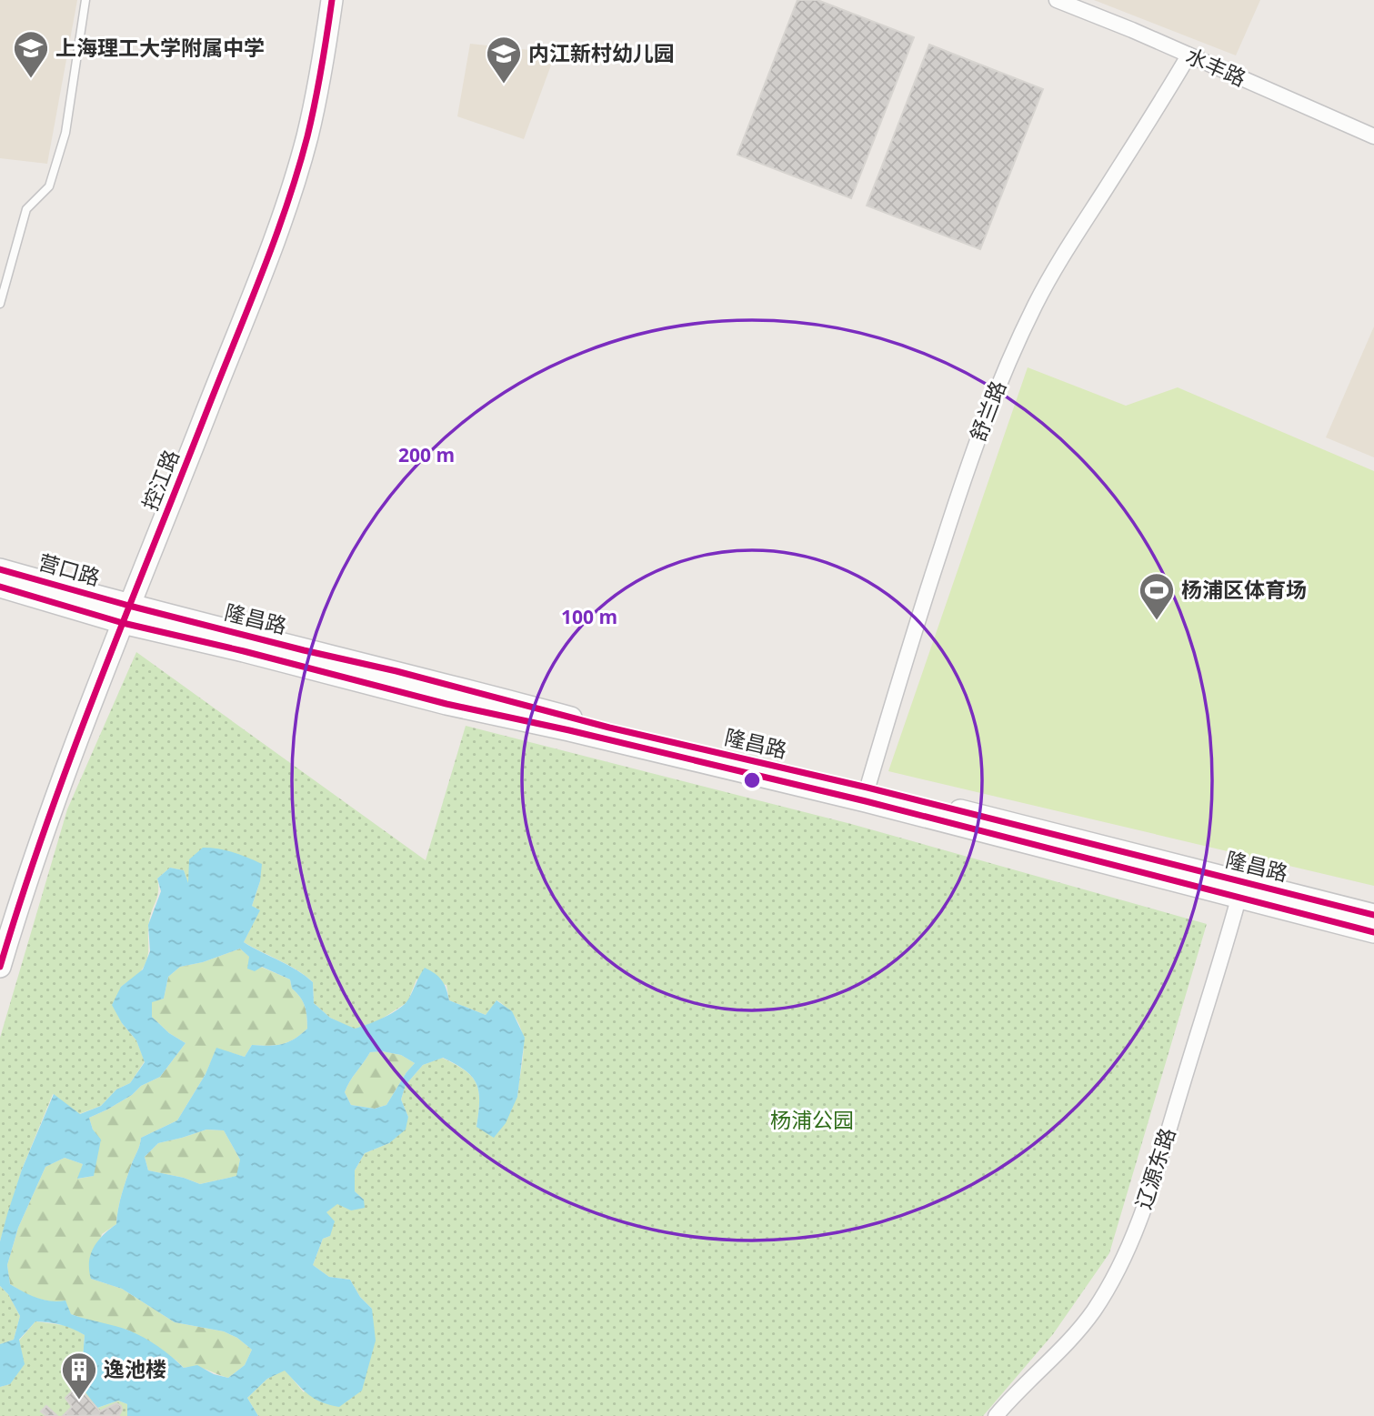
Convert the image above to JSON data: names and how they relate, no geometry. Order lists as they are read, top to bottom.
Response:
{
  "streets": {
    "main road": ["控江路", "营口路", "隆昌路"],
    "street": ["水丰路", "舒兰路", "辽源东路"]
  },
  "crossings": [
    ["水丰路", "舒兰路"],
    ["舒兰路", "隆昌路"],
    ["控江路", "营口路"],
    ["控江路", "隆昌路"],
    ["营口路", "隆昌路"],
    ["隆昌路", "辽源东路"]
  ],
  "parks": ["杨浦公园"],
  "places": {
    "school or university": ["上海理工大学附属中学", "内江新村幼儿园"],
    "sports": ["杨浦区体育场"],
    "building": ["逸池楼"]
  },
  "rings": ["200 m", "100 m"]
}
